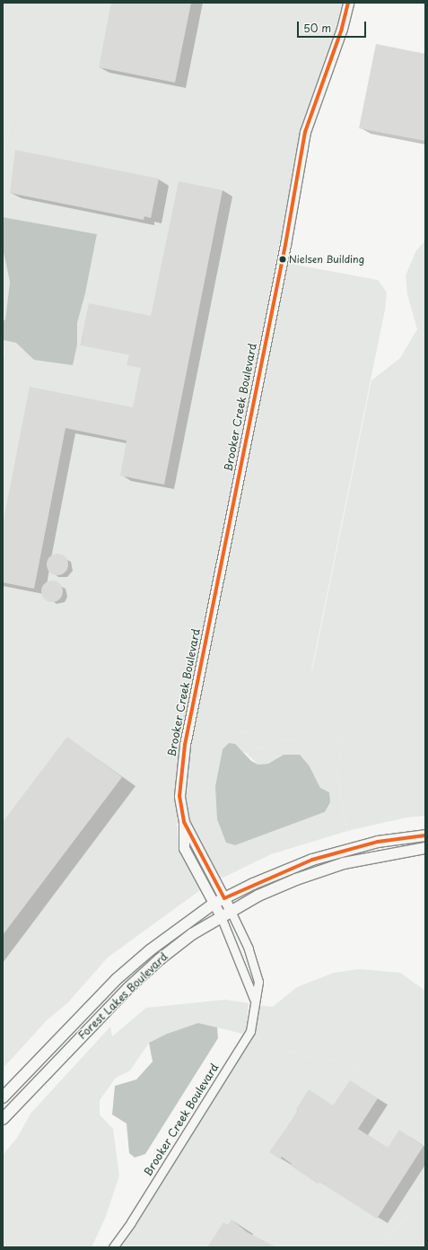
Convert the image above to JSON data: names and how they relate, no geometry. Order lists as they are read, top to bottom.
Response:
{
  "streets": {
    "main road": ["Forest Lakes Boulevard"],
    "street": ["Brooker Creek Boulevard"]
  },
  "crossings": [
    ["Brooker Creek Boulevard", "Forest Lakes Boulevard"]
  ],
  "places": ["Nielsen Building"],
  "scale_bar": "50 m"
}
